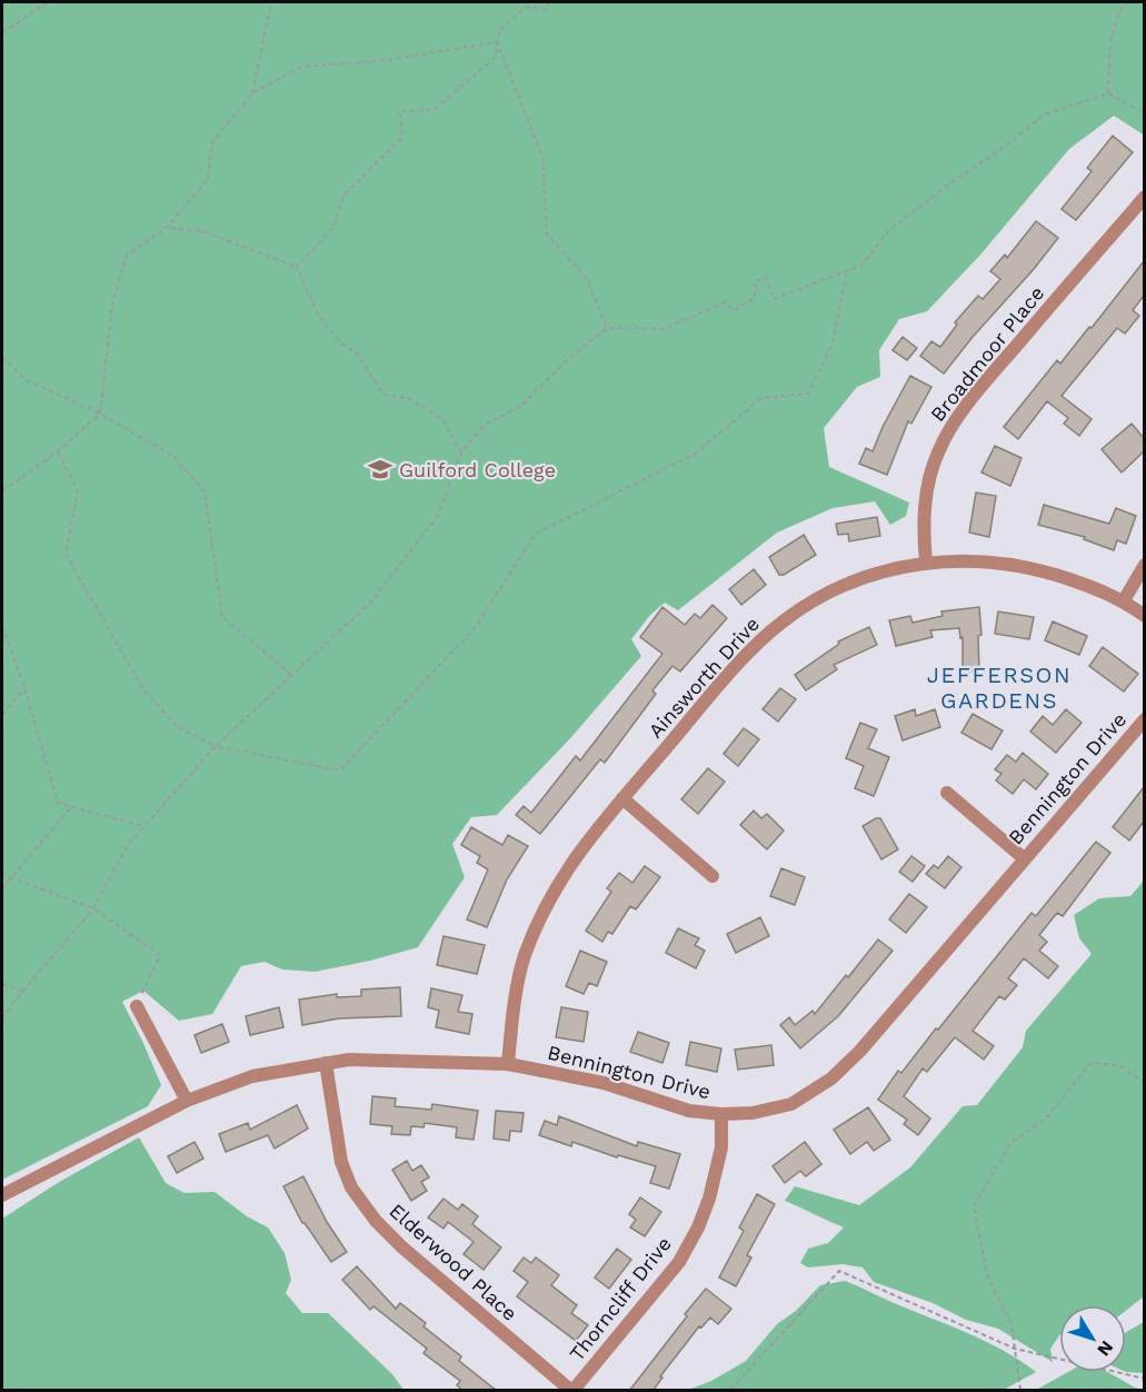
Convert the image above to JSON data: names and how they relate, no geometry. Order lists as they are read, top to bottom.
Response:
{
  "streets": {
    "street": [
      "Broadmoor Place",
      "Ainsworth Drive",
      "Bennington Drive",
      "Elderwood Place",
      "Thorncliff Drive"
    ]
  },
  "crossings": [
    ["Broadmoor Place", "Ainsworth Drive"],
    ["Ainsworth Drive", "Bennington Drive"],
    ["Bennington Drive", "Elderwood Place"],
    ["Bennington Drive", "Thorncliff Drive"],
    ["Elderwood Place", "Thorncliff Drive"]
  ],
  "districts": ["JEFFERSON GARDENS"],
  "places": {
    "school or university": ["Guilford College"]
  },
  "north": "bottom right"
}
